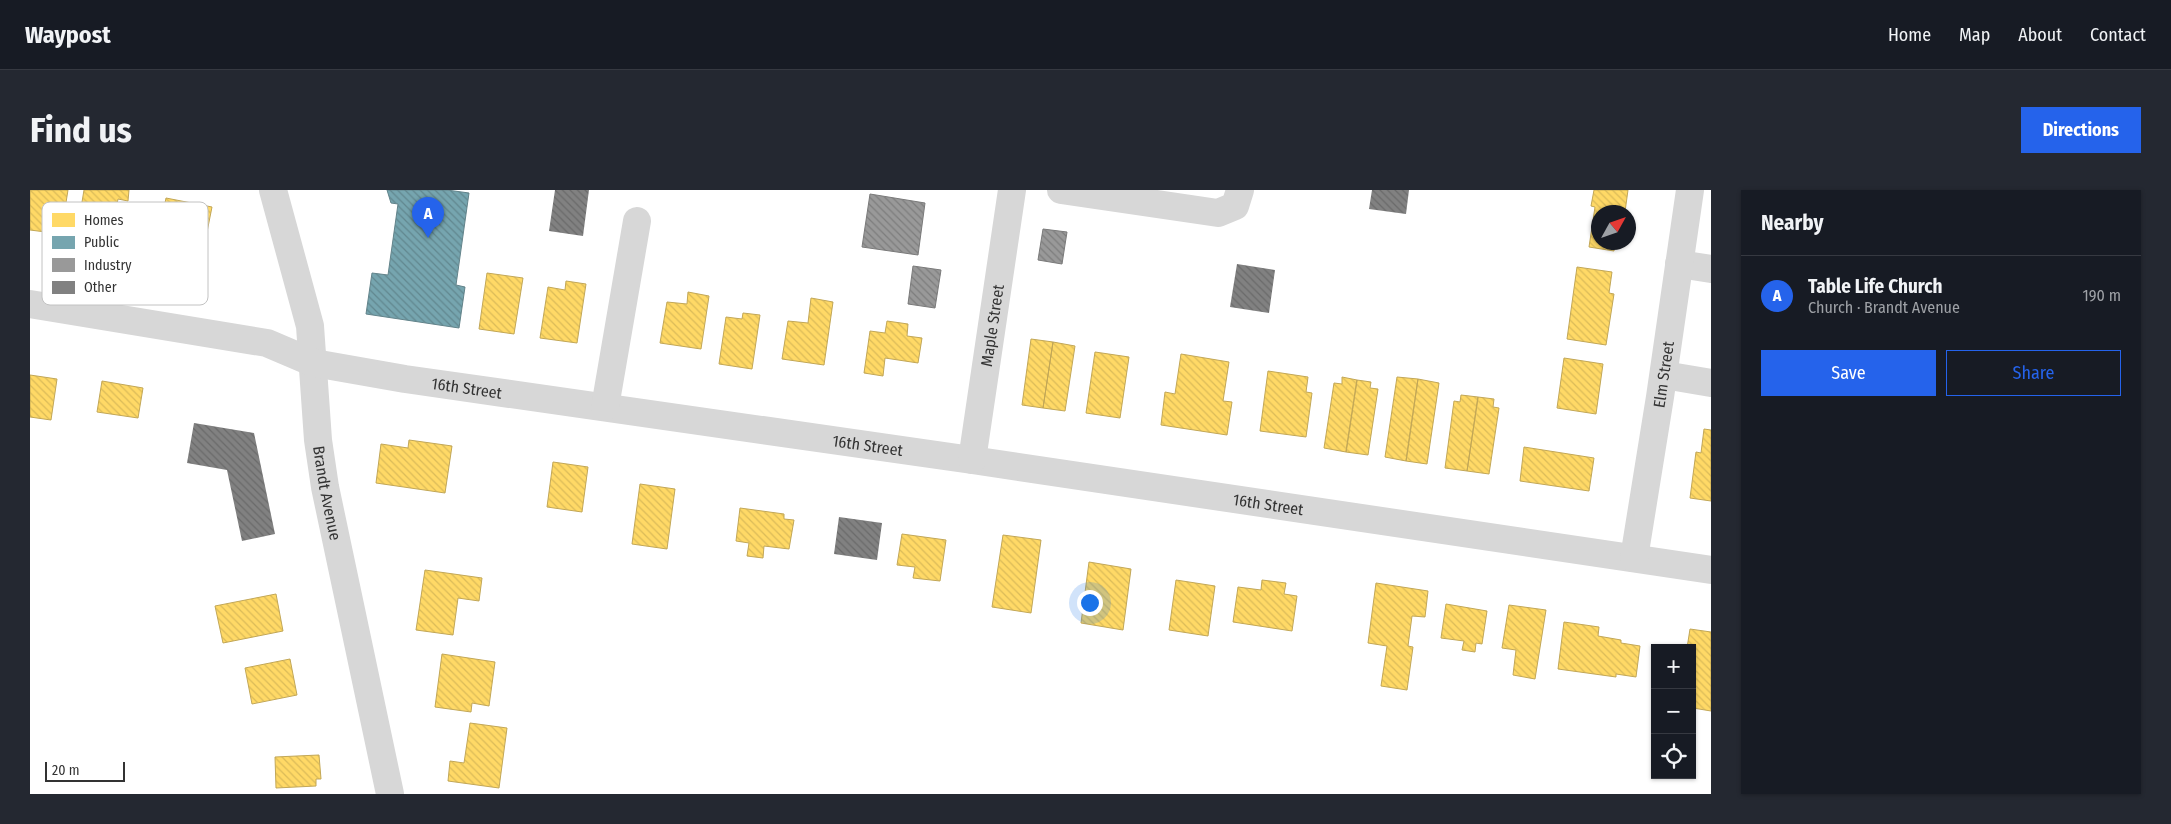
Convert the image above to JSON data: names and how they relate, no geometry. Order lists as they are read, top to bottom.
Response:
{
  "streets": {
    "street": [
      "Maple Street",
      "Elm Street",
      "16th Street",
      "Brandt Avenue"
    ]
  },
  "crossings": [
    ["Maple Street", "16th Street"],
    ["Elm Street", "16th Street"],
    ["16th Street", "Brandt Avenue"]
  ],
  "legend": [
    "Homes",
    "Public",
    "Industry",
    "Other"
  ],
  "scale_bar": "20 m",
  "north": "top right",
  "page": {
    "header": "Waypost",
    "nav": [
      "Home",
      "Map",
      "About",
      "Contact"
    ],
    "buttons": [
      "Directions",
      ["Save", "Share"]
    ],
    "title": "Find us",
    "heading": "Nearby",
    "pins": "A",
    "list": [
      {
        "mark": "A",
        "name": "Table Life Church",
        "note": "Church · Brandt Avenue",
        "value": "190 m"
      }
    ],
    "map_buttons": ["+", "−"],
    "scale": "20 m"
  }
}
